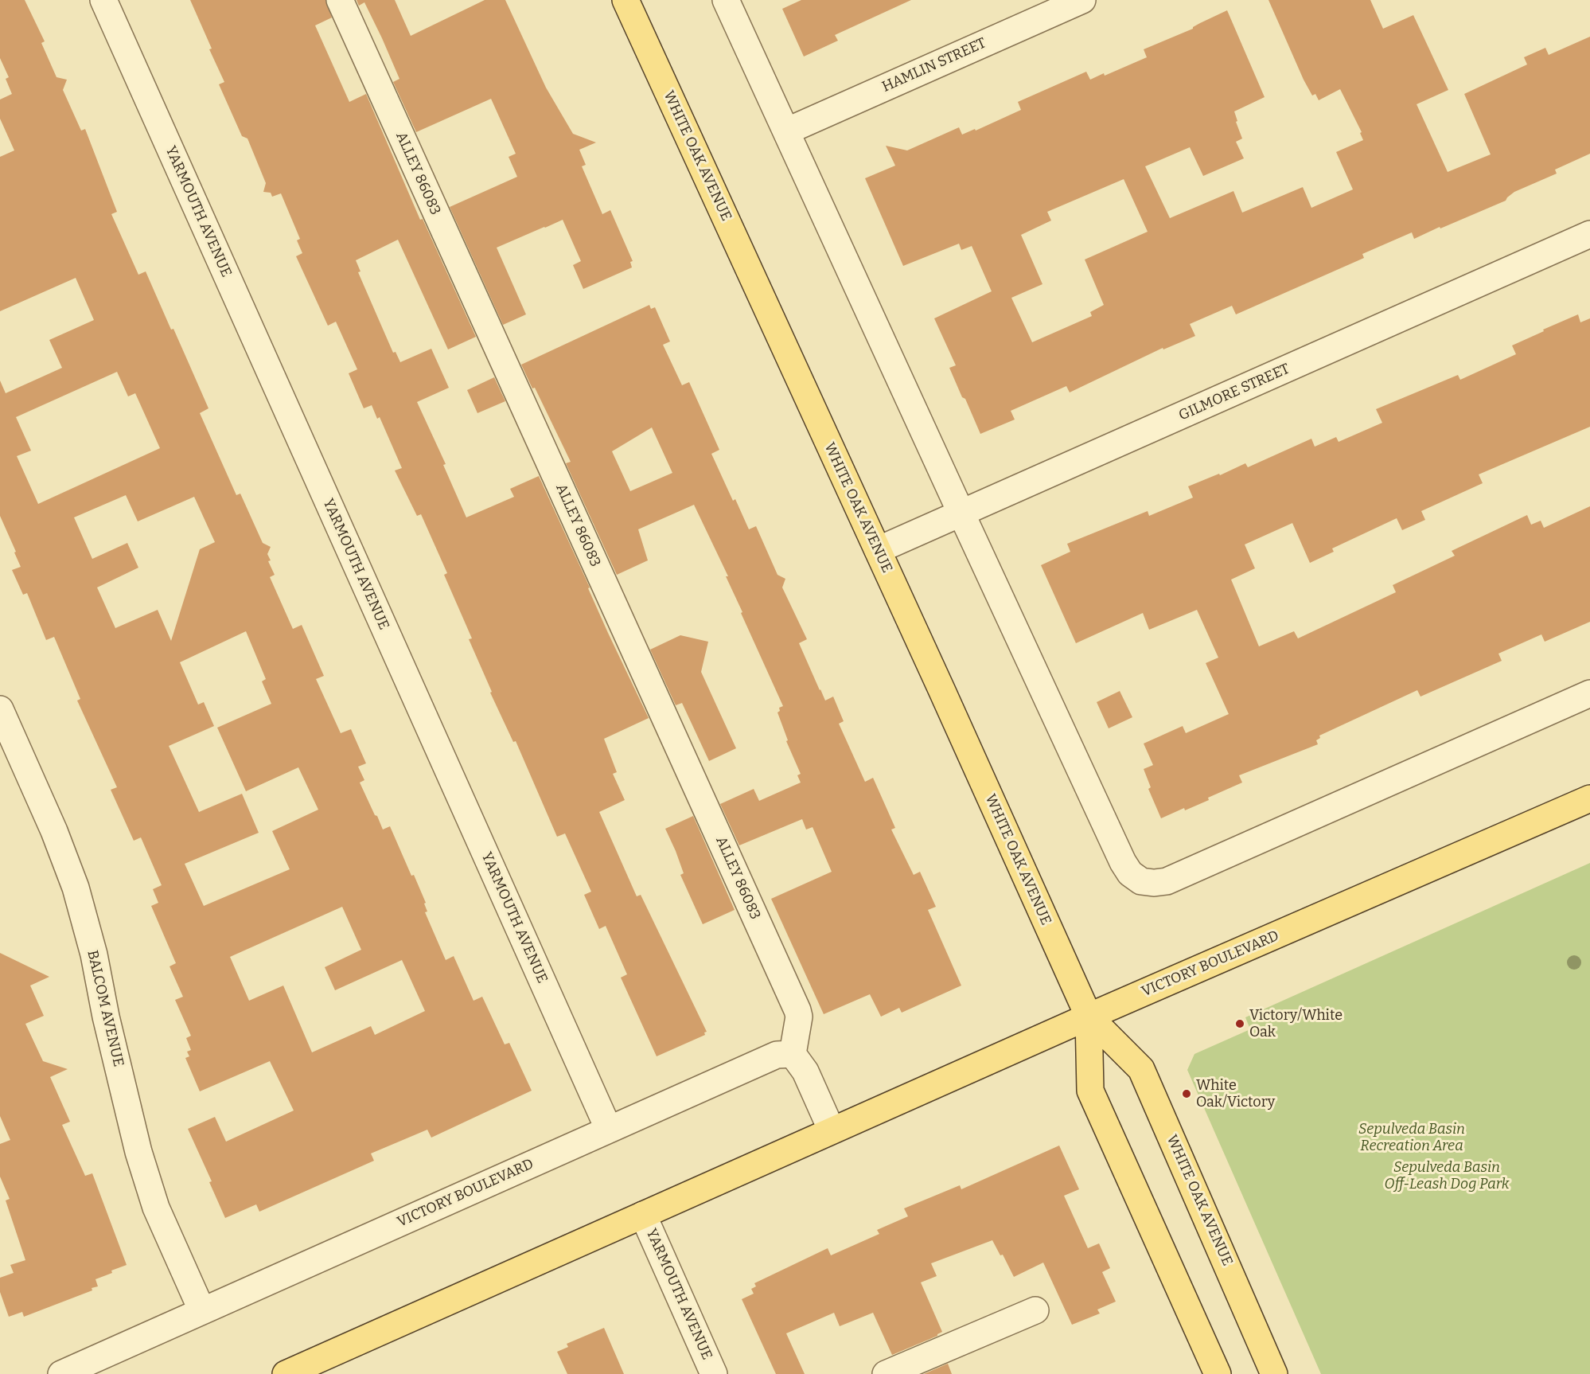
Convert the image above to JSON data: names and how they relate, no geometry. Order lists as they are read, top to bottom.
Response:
{
  "streets": {
    "main road": ["WHITE OAK AVENUE", "VICTORY BOULEVARD"],
    "street": [
      "HAMLIN STREET",
      "ALLEY 86083",
      "YARMOUTH AVENUE",
      "GILMORE STREET",
      "BALCOM AVENUE"
    ]
  },
  "crossings": [
    ["WHITE OAK AVENUE", "GILMORE STREET"],
    ["WHITE OAK AVENUE", "VICTORY BOULEVARD"],
    ["ALLEY 86083", "VICTORY BOULEVARD"],
    ["YARMOUTH AVENUE", "VICTORY BOULEVARD"],
    ["VICTORY BOULEVARD", "BALCOM AVENUE"]
  ],
  "parks": ["Sepulveda Basin Recreation Area", "Sepulveda Basin Off-Leash Dog Park"],
  "places": ["Victory/White Oak", "White Oak/Victory"]
}
